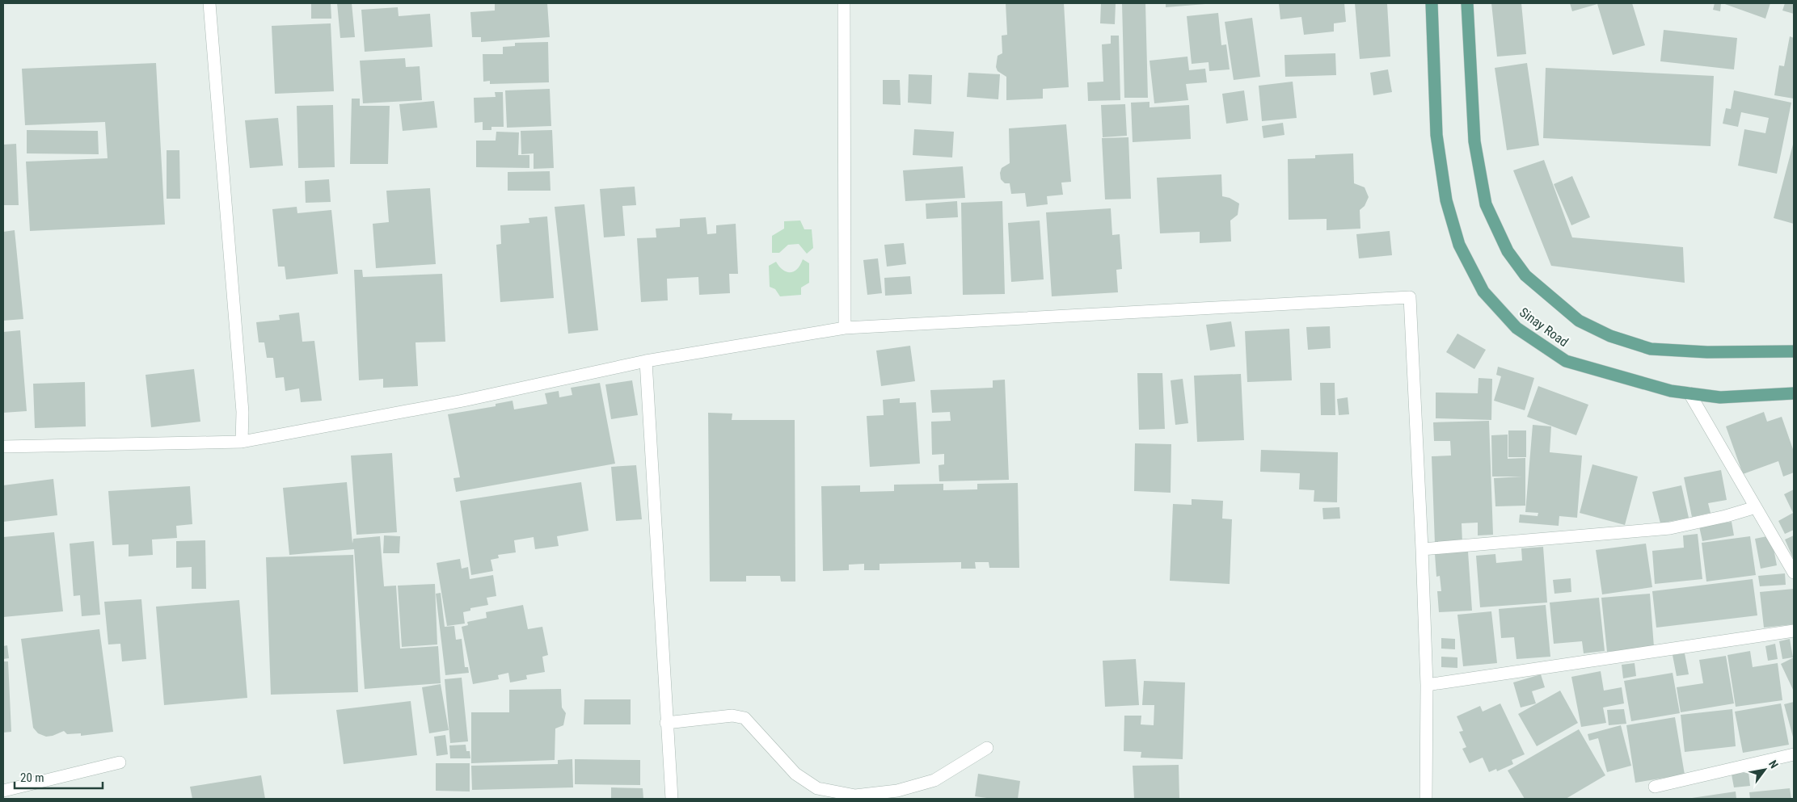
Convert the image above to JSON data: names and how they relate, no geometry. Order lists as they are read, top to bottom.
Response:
{
  "streets": {
    "main road": ["Sinay Road"]
  },
  "scale_bar": "20 m",
  "north": "top right"
}
